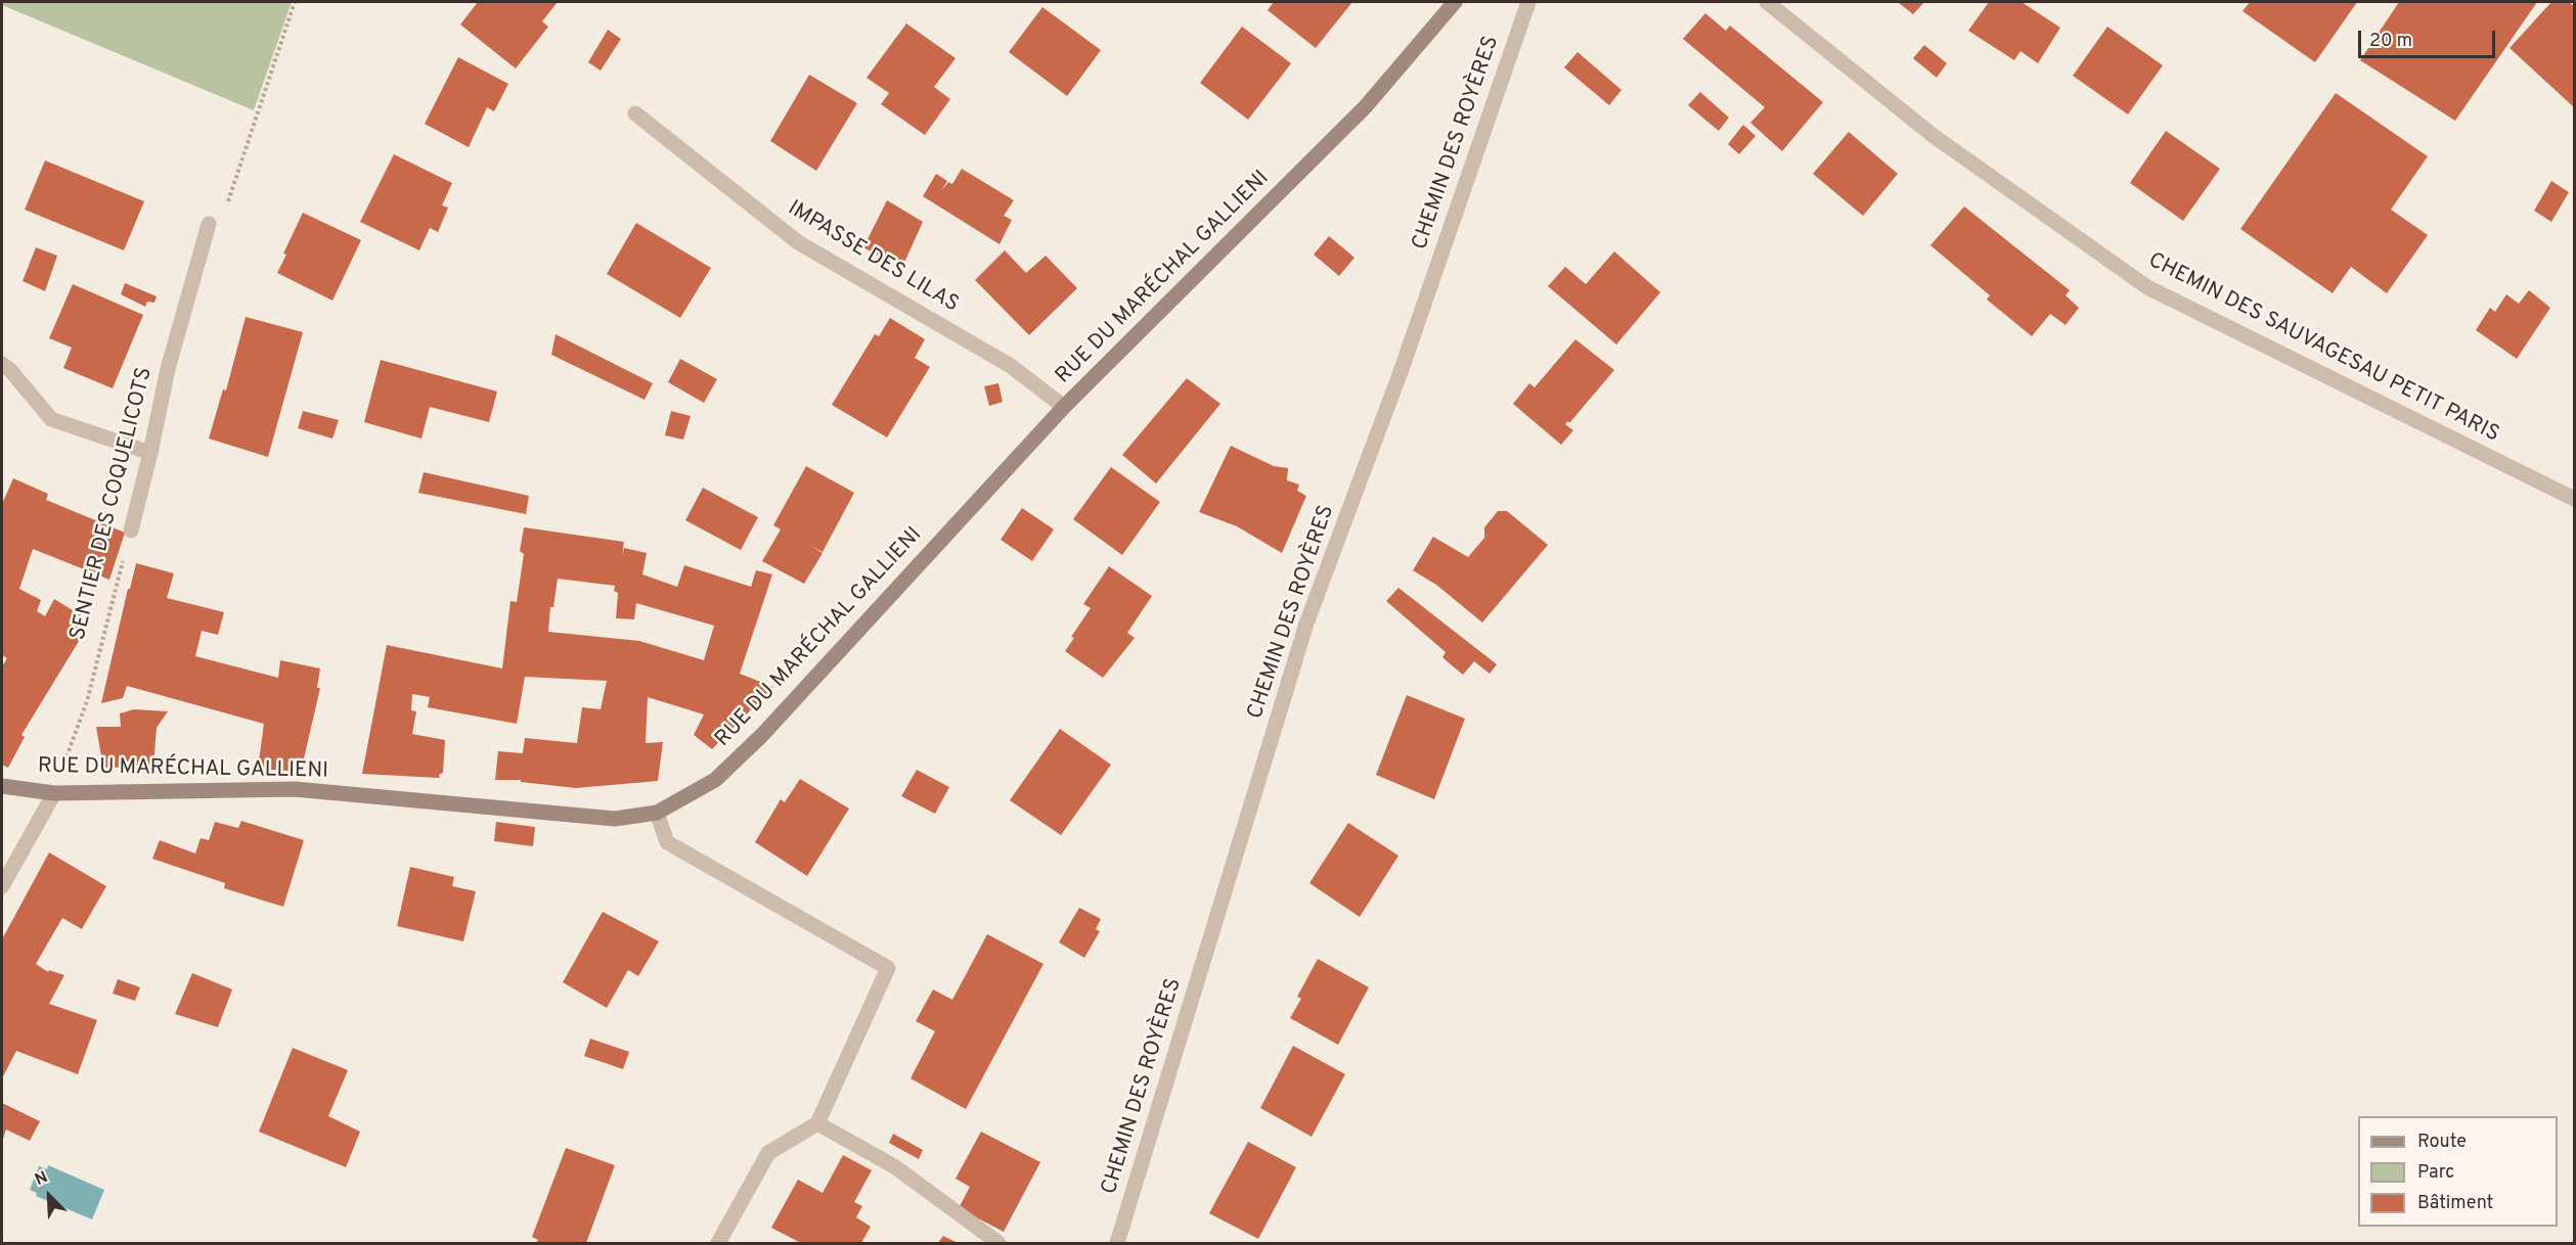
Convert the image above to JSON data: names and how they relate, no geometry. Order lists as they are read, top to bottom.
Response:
{
  "streets": {
    "street": [
      "CHEMIN DES ROYÈRES",
      "IMPASSE DES LILAS",
      "RUE DU MARÉCHAL GALLIENI",
      "CHEMIN DES SAUVAGESAU PETIT PARIS",
      "SENTIER DES COQUELICOTS"
    ]
  },
  "crossings": [
    ["IMPASSE DES LILAS", "RUE DU MARÉCHAL GALLIENI"],
    ["RUE DU MARÉCHAL GALLIENI", "SENTIER DES COQUELICOTS"]
  ],
  "legend": ["Route", "Parc", "Bâtiment"],
  "scale_bar": "20 m",
  "north": "top left"
}
